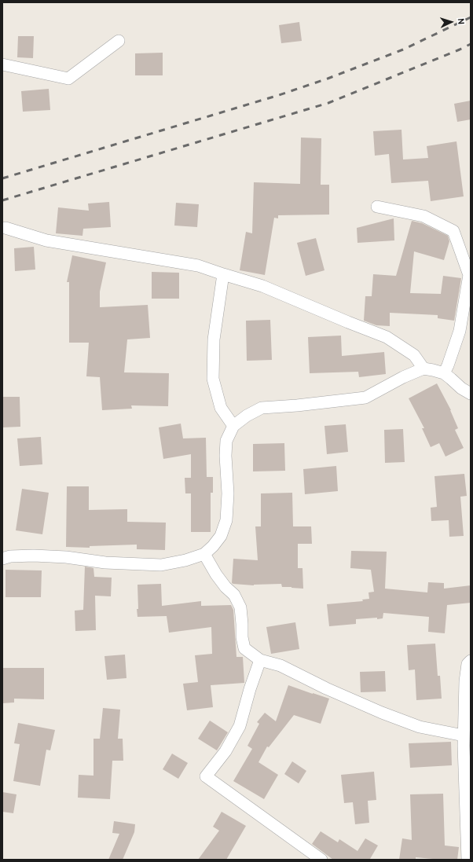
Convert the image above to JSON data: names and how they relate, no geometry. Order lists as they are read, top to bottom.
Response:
{
  "north": "right"
}
